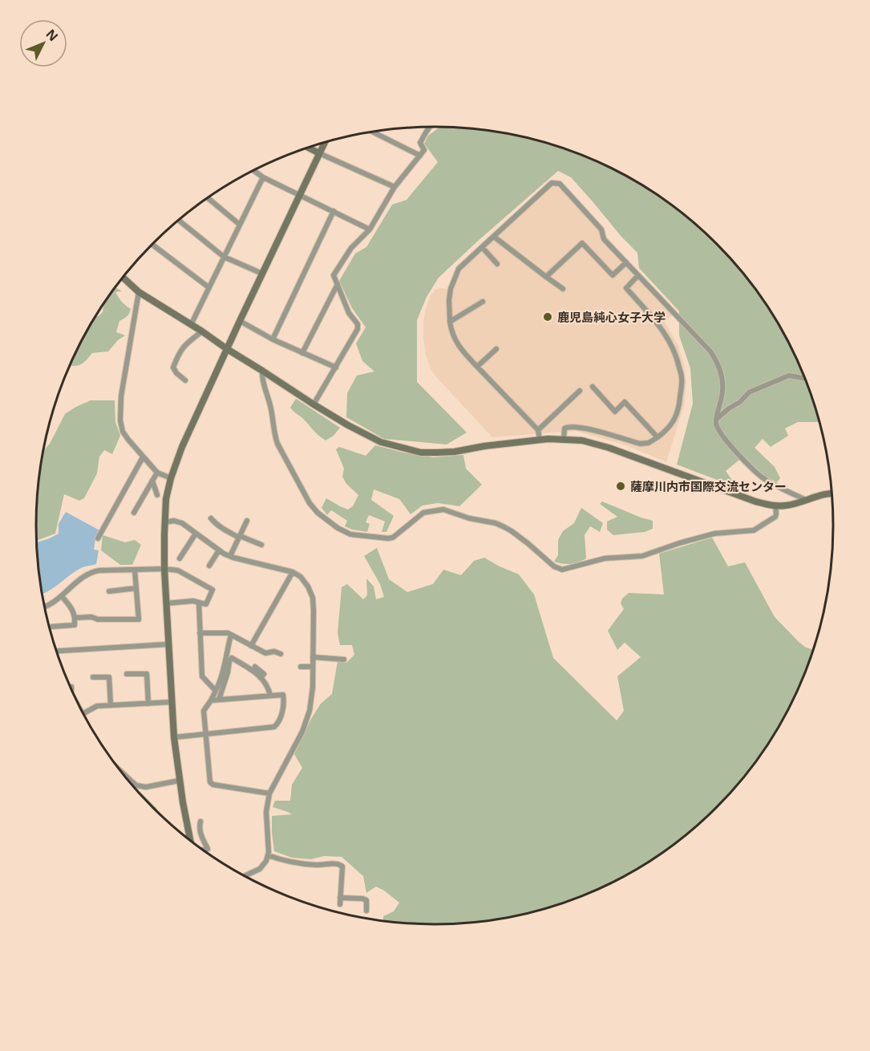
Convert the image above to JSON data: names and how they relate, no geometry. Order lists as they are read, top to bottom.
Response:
{
  "places": ["鹿児島純心女子大学", "薩摩川内市国際交流センター"],
  "north": "top right"
}
